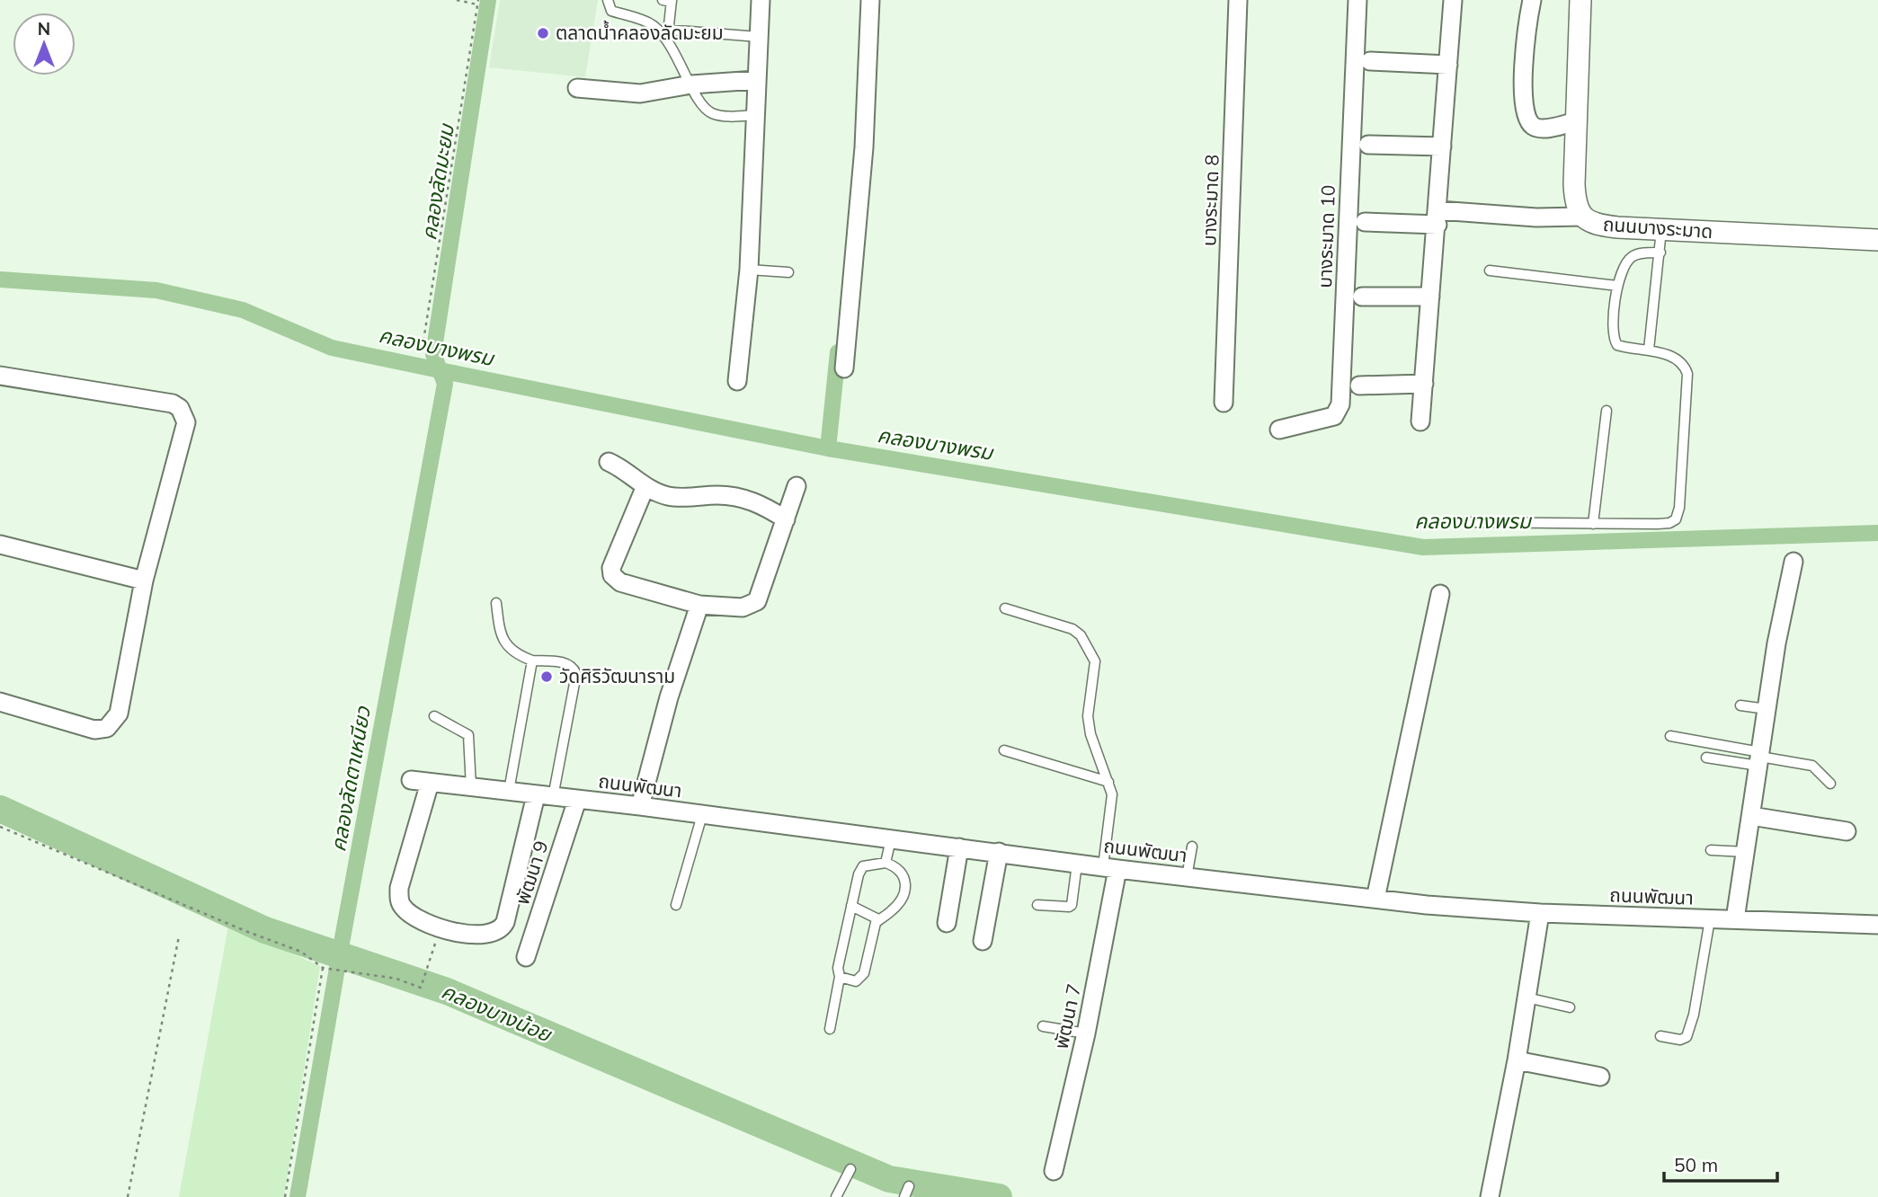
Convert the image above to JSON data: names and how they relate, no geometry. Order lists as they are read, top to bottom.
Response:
{
  "streets": {
    "street": [
      "บางระมาด 8",
      "ถนนบางระมาด",
      "บางระมาด 10",
      "ถนนพัฒนา",
      "พัฒนา 9",
      "พัฒนา 7"
    ]
  },
  "crossings": [
    ["ถนนพัฒนา", "พัฒนา 9"],
    ["ถนนพัฒนา", "พัฒนา 7"]
  ],
  "water": [
    "คลองลัดมะยม",
    "คลองบางพรม",
    "คลองลัดตาเหนียว",
    "คลองบางน้อย"
  ],
  "places": ["ตลาดน้ำคลองลัดมะยม", "วัดศิริวัฒนาราม"],
  "scale_bar": "50 m",
  "north": "top"
}
